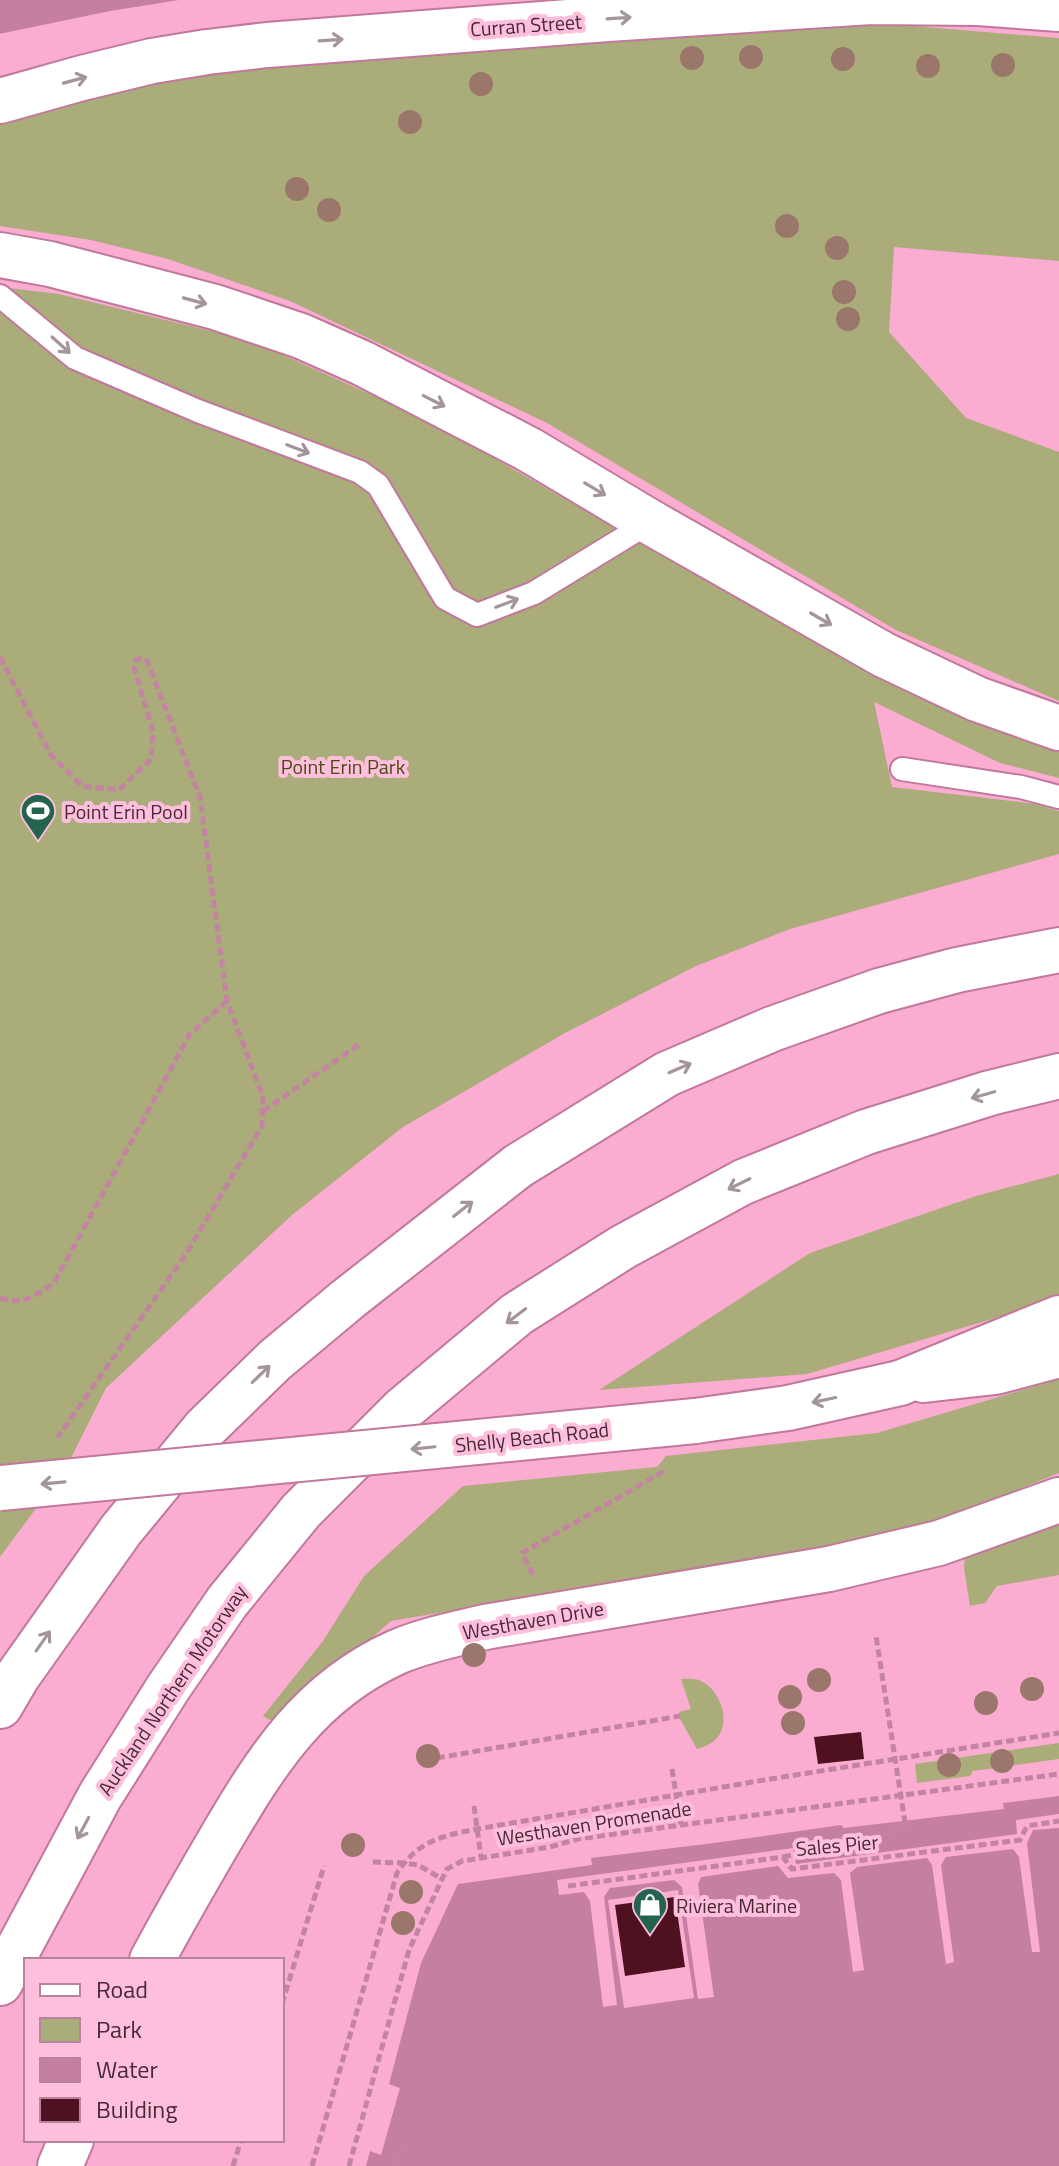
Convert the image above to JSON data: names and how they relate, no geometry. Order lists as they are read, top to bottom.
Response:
{
  "streets": {
    "main road": [
      "Curran Street",
      "Shelly Beach Road",
      "Westhaven Drive",
      "Auckland Northern Motorway"
    ],
    "path": ["Westhaven Promenade", "Sales Pier"]
  },
  "one_way": ["Curran Street", "Shelly Beach Road"],
  "parks": ["Point Erin Park"],
  "places": {
    "sports": ["Point Erin Pool"],
    "shop": ["Riviera Marine"]
  },
  "legend": [
    "Road",
    "Park",
    "Water",
    "Building"
  ]
}
